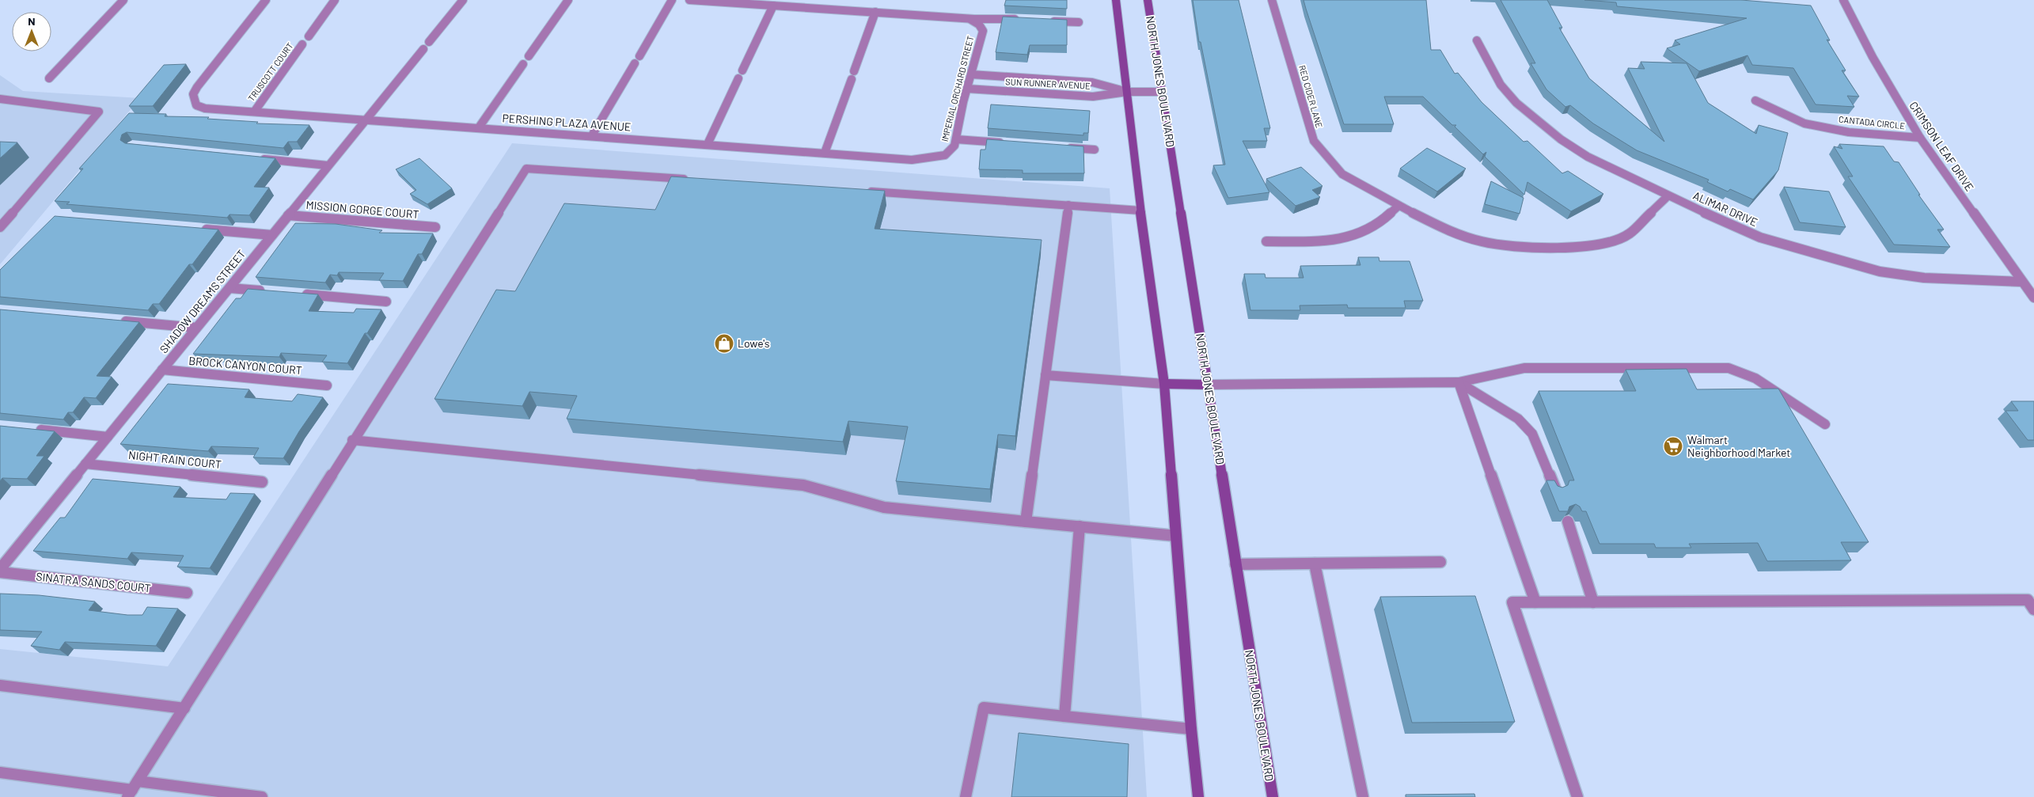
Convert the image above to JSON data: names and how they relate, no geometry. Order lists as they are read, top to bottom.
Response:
{
  "streets": {
    "main road": ["NORTH JONES BOULEVARD"],
    "street": [
      "TRUSCOTT COURT",
      "SUN RUNNER AVENUE",
      "IMPERIAL ORCHARD STREET",
      "RED CIDER LANE",
      "PERSHING PLAZA AVENUE",
      "CANTADA CIRCLE",
      "CRIMSON LEAF DRIVE",
      "ALIMAR DRIVE",
      "MISSION GORGE COURT",
      "SHADOW DREAMS STREET",
      "BROCK CANYON COURT",
      "NIGHT RAIN COURT",
      "SINATRA SANDS COURT"
    ]
  },
  "crossings": [
    ["TRUSCOTT COURT", "PERSHING PLAZA AVENUE"],
    ["NORTH JONES BOULEVARD", "SUN RUNNER AVENUE"],
    ["SUN RUNNER AVENUE", "IMPERIAL ORCHARD STREET"],
    ["IMPERIAL ORCHARD STREET", "PERSHING PLAZA AVENUE"],
    ["RED CIDER LANE", "ALIMAR DRIVE"],
    ["PERSHING PLAZA AVENUE", "SHADOW DREAMS STREET"],
    ["CANTADA CIRCLE", "CRIMSON LEAF DRIVE"],
    ["CRIMSON LEAF DRIVE", "ALIMAR DRIVE"],
    ["MISSION GORGE COURT", "SHADOW DREAMS STREET"],
    ["SHADOW DREAMS STREET", "BROCK CANYON COURT"],
    ["SHADOW DREAMS STREET", "NIGHT RAIN COURT"],
    ["SHADOW DREAMS STREET", "SINATRA SANDS COURT"]
  ],
  "places": {
    "shop": ["Lowe's"],
    "supermarket": ["Walmart Neighborhood Market"]
  },
  "north": "top"
}
